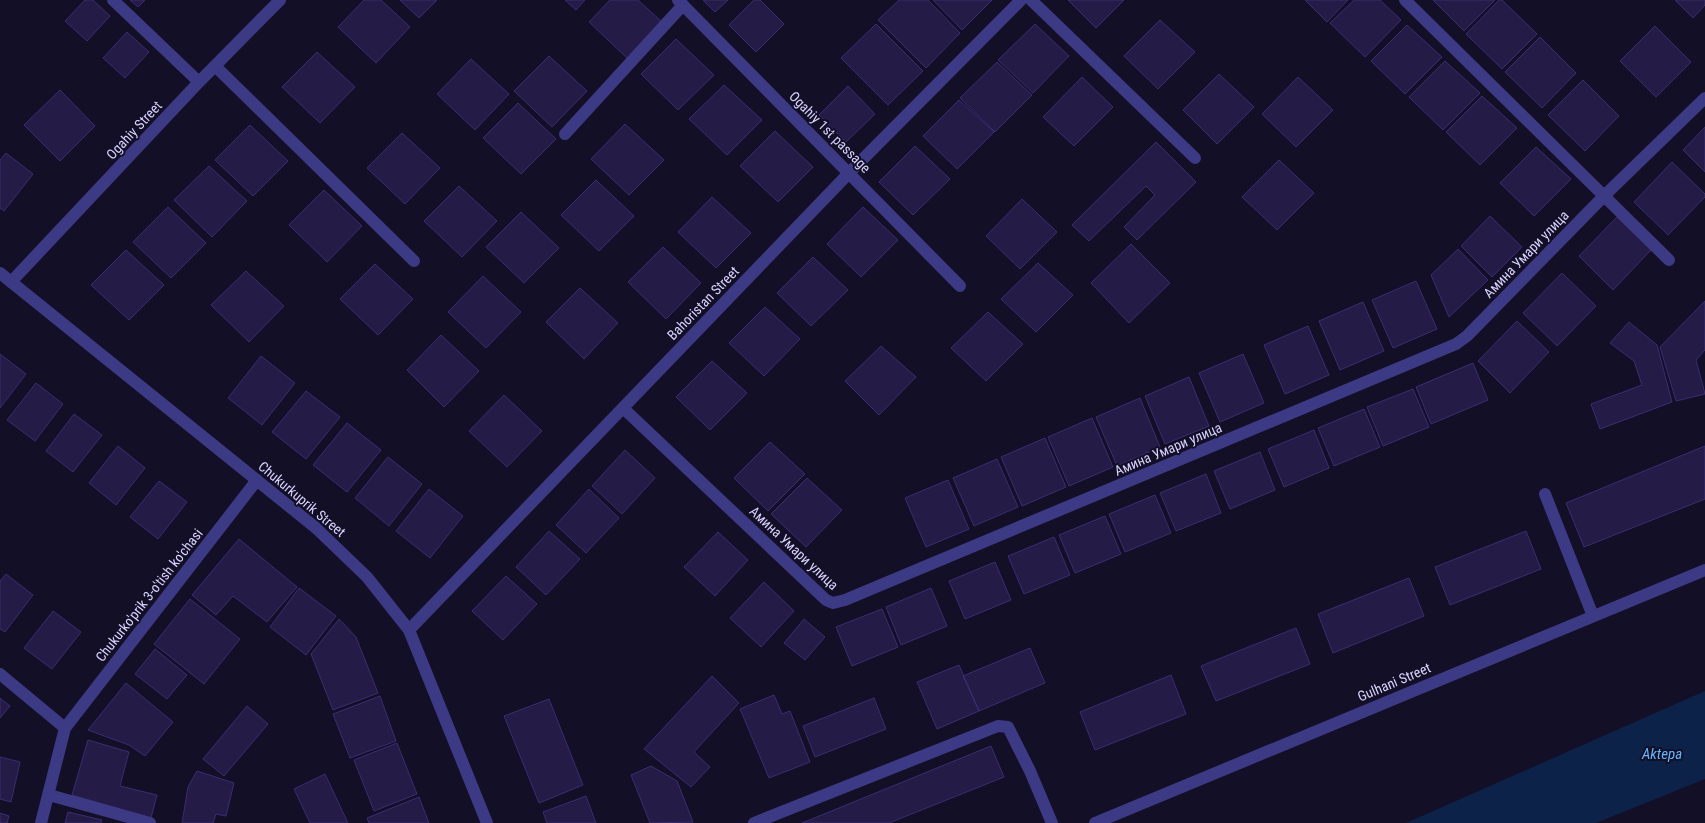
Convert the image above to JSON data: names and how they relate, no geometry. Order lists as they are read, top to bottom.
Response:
{
  "streets": {
    "street": [
      "Ogahiy Street",
      "Ogahiy 1st passage",
      "Амина Умари улица",
      "Bahoristan Street",
      "Chukurkuprik Street",
      "Chukurko'prik 3-o'tish ko'chasi",
      "Gulhani Street"
    ]
  },
  "crossings": [
    ["Ogahiy Street", "Chukurkuprik Street"],
    ["Ogahiy 1st passage", "Bahoristan Street"],
    ["Амина Умари улица", "Bahoristan Street"],
    ["Bahoristan Street", "Chukurkuprik Street"],
    ["Chukurkuprik Street", "Chukurko'prik 3-o'tish ko'chasi"]
  ],
  "water": ["Aktepa"]
}
